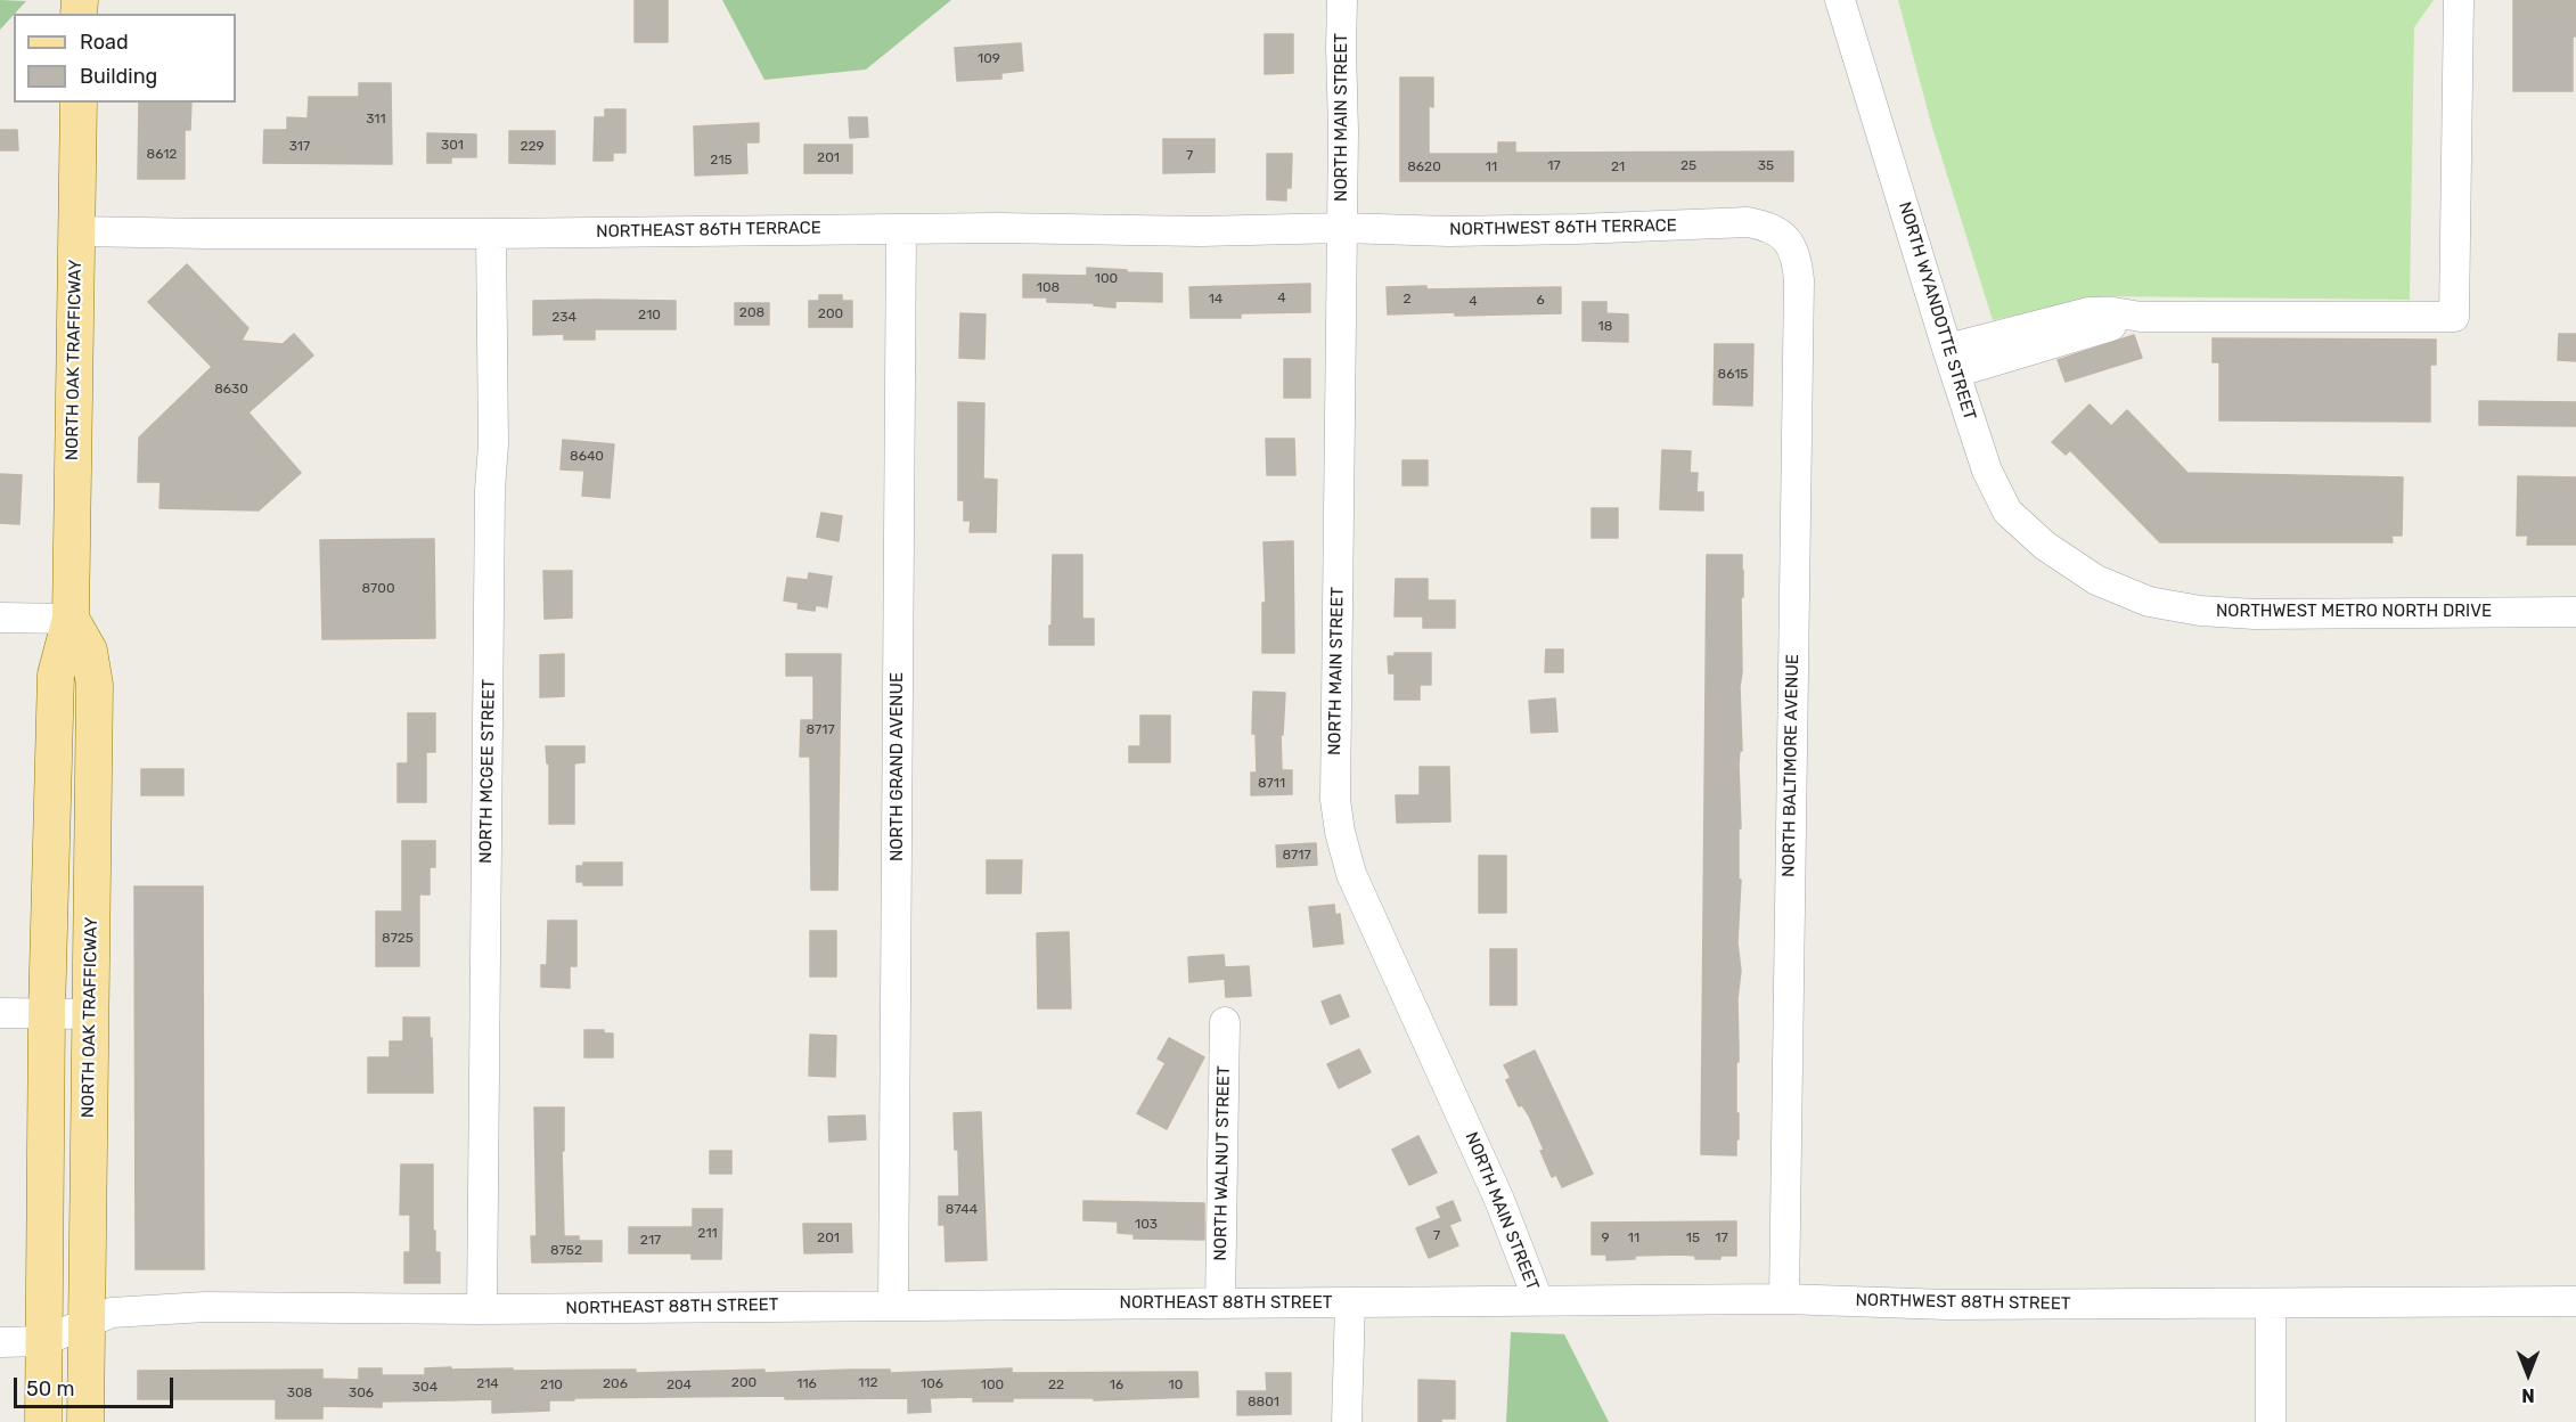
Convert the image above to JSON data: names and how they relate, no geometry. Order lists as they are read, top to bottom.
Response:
{
  "streets": {
    "main road": ["NORTH OAK TRAFFICWAY"],
    "street": [
      "NORTH MAIN STREET",
      "NORTHWEST 86TH TERRACE",
      "NORTHEAST 86TH TERRACE",
      "NORTH WYANDOTTE STREET",
      "NORTHWEST METRO NORTH DRIVE",
      "NORTH BALTIMORE AVENUE",
      "NORTH GRAND AVENUE",
      "NORTH MCGEE STREET",
      "NORTH WALNUT STREET",
      "NORTHWEST 88TH STREET",
      "NORTHEAST 88TH STREET"
    ]
  },
  "crossings": [
    ["NORTH MAIN STREET", "NORTHWEST 86TH TERRACE"],
    ["NORTH MAIN STREET", "NORTHEAST 86TH TERRACE"],
    ["NORTH MAIN STREET", "NORTHWEST 88TH STREET"],
    ["NORTHWEST 86TH TERRACE", "NORTHEAST 86TH TERRACE"],
    ["NORTHWEST 86TH TERRACE", "NORTH BALTIMORE AVENUE"],
    ["NORTHEAST 86TH TERRACE", "NORTH OAK TRAFFICWAY"],
    ["NORTHEAST 86TH TERRACE", "NORTH GRAND AVENUE"],
    ["NORTHEAST 86TH TERRACE", "NORTH MCGEE STREET"],
    ["NORTH WYANDOTTE STREET", "NORTHWEST METRO NORTH DRIVE"],
    ["NORTH OAK TRAFFICWAY", "NORTHEAST 88TH STREET"],
    ["NORTH BALTIMORE AVENUE", "NORTHWEST 88TH STREET"],
    ["NORTH GRAND AVENUE", "NORTHEAST 88TH STREET"],
    ["NORTH MCGEE STREET", "NORTHEAST 88TH STREET"],
    ["NORTH WALNUT STREET", "NORTHEAST 88TH STREET"],
    ["NORTHWEST 88TH STREET", "NORTHEAST 88TH STREET"]
  ],
  "house_numbers": [
    "109",
    "311",
    "301",
    "317",
    "229",
    "8612",
    "7",
    "201",
    "215",
    "17",
    "25",
    "35",
    "8620",
    "11",
    "21",
    "100",
    "108",
    "4",
    "14",
    "2",
    "6",
    "4",
    "208",
    "200",
    "210",
    "234",
    "18",
    "8615",
    "8630",
    "8640",
    "8700",
    "8717",
    "8711",
    "8717",
    "8725",
    "8744",
    "103",
    "211",
    "7",
    "201",
    "9",
    "11",
    "15",
    "17",
    "217",
    "8752",
    "200",
    "112",
    "214",
    "206",
    "116",
    "106",
    "210",
    "204",
    "100",
    "22",
    "16",
    "10",
    "304",
    "308",
    "306",
    "8801"
  ],
  "legend": ["Road", "Building"],
  "scale_bar": "50 m",
  "north": "bottom"
}
